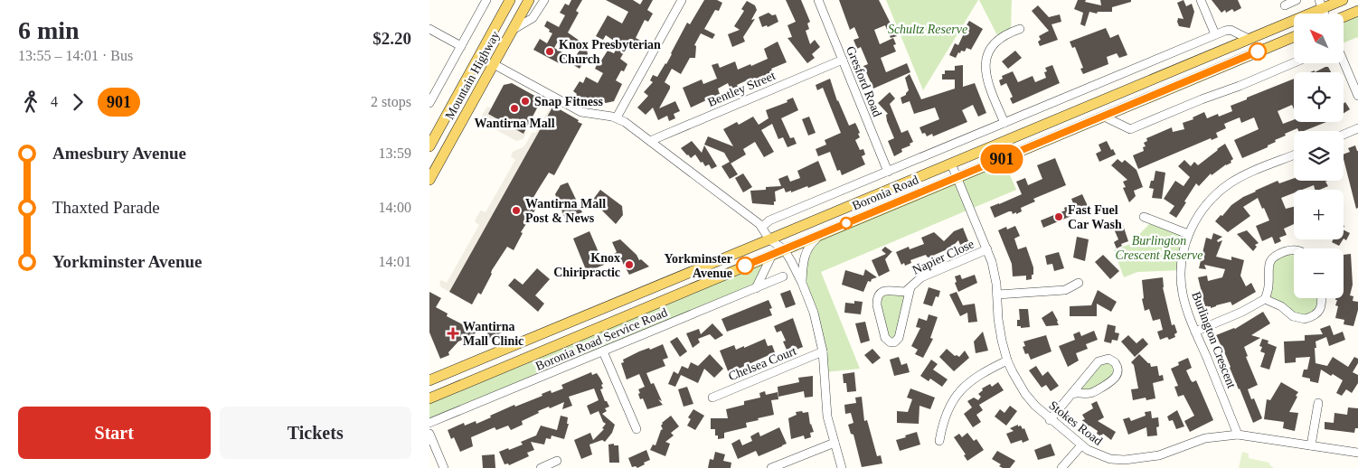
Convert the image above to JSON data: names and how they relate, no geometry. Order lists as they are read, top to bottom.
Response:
{
  "streets": {
    "main road": ["Mountain Highway", "Boronia Road"],
    "street": [
      "Gresford Road",
      "Bentley Street",
      "Napier Close",
      "Boronia Road Service Road",
      "Burlington Crescent",
      "Chelsea Court",
      "Stokes Road"
    ]
  },
  "crossings": [
    ["Gresford Road", "Bentley Street"],
    ["Gresford Road", "Boronia Road"],
    ["Boronia Road", "Stokes Road"],
    ["Napier Close", "Stokes Road"],
    ["Burlington Crescent", "Stokes Road"]
  ],
  "parks": ["Schultz Reserve", "Burlington Crescent Reserve"],
  "places": {
    "other": [
      "Knox Presbyterian Church",
      "Snap Fitness",
      "Wantirna Mall",
      "Wantirna Mall Post & News",
      "Fast Fuel Car Wash",
      "Knox Chiripractic",
      "Yorkminster Avenue"
    ],
    "health": ["Wantirna Mall Clinic"]
  },
  "lines": ["bus line 901"],
  "north": "top left",
  "page": {
    "heading": ["6 min", "13:55 – 14:01 · Bus", "$2.20"],
    "on_map": "901",
    "map_buttons": ["+", "−"],
    "legs": ["4", "901", "2 stops"],
    "list": [
      {
        "name": "Amesbury Avenue",
        "value": "13:59"
      },
      {
        "name": "Thaxted Parade",
        "value": "14:00"
      },
      {
        "name": "Yorkminster Avenue",
        "value": "14:01"
      }
    ],
    "buttons": ["Start", "Tickets"]
  }
}
